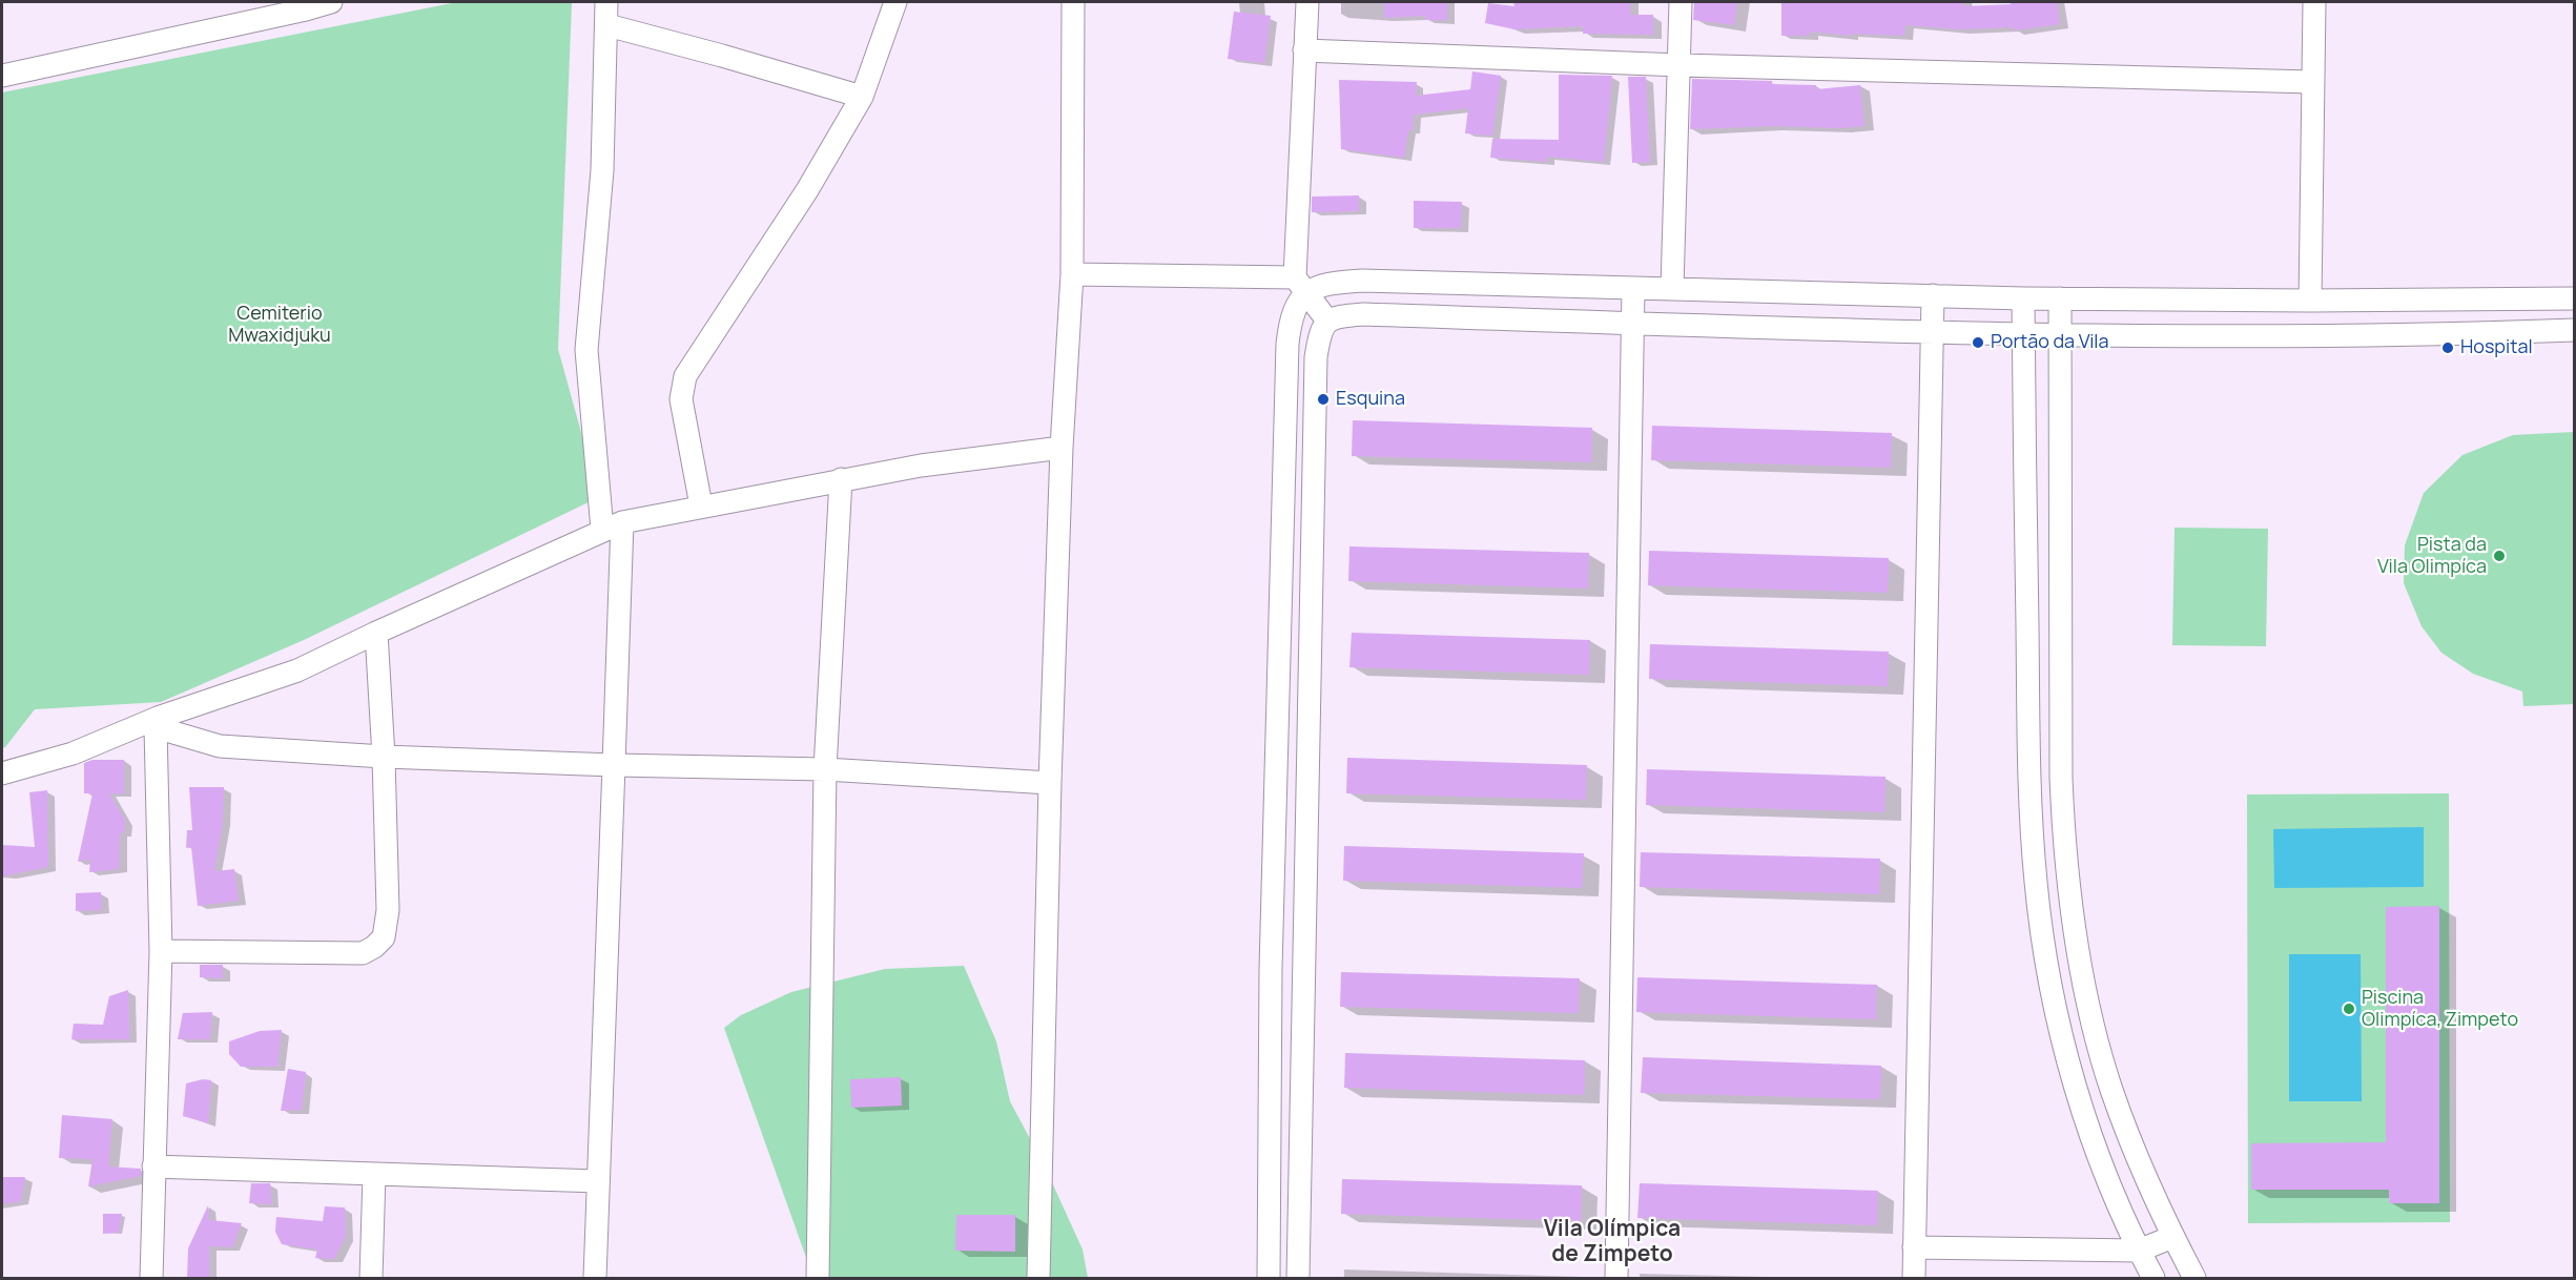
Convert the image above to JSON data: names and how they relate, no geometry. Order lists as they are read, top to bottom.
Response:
{
  "districts": ["Vila Olímpica de Zimpeto"],
  "parks": ["Cemiterio Mwaxidjuku"],
  "places": [
    "Portão da Vila",
    "Hospital",
    "Esquina",
    "Pista da Vila Olimpíca",
    "Piscina Olimpíca, Zimpeto"
  ]
}
